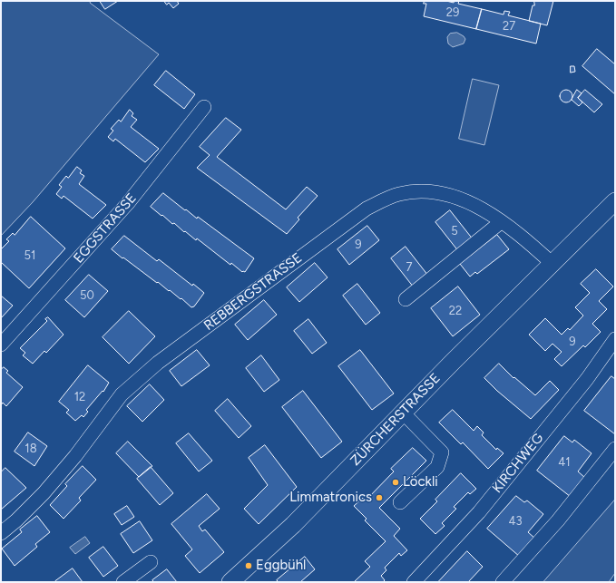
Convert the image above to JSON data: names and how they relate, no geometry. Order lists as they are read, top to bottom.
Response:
{
  "streets": {
    "main road": ["ZÜRCHERSTRASSE"],
    "street": ["EGGSTRASSE", "REBBERGSTRASSE", "KIRCHWEG"]
  },
  "crossings": [
    ["REBBERGSTRASSE", "ZÜRCHERSTRASSE"]
  ],
  "places": ["Löckli", "Limmatronics", "Eggbühl"],
  "house_numbers": [
    "29",
    "27",
    "5",
    "9",
    "51",
    "7",
    "50",
    "22",
    "9",
    "12",
    "18",
    "41",
    "43"
  ]
}
